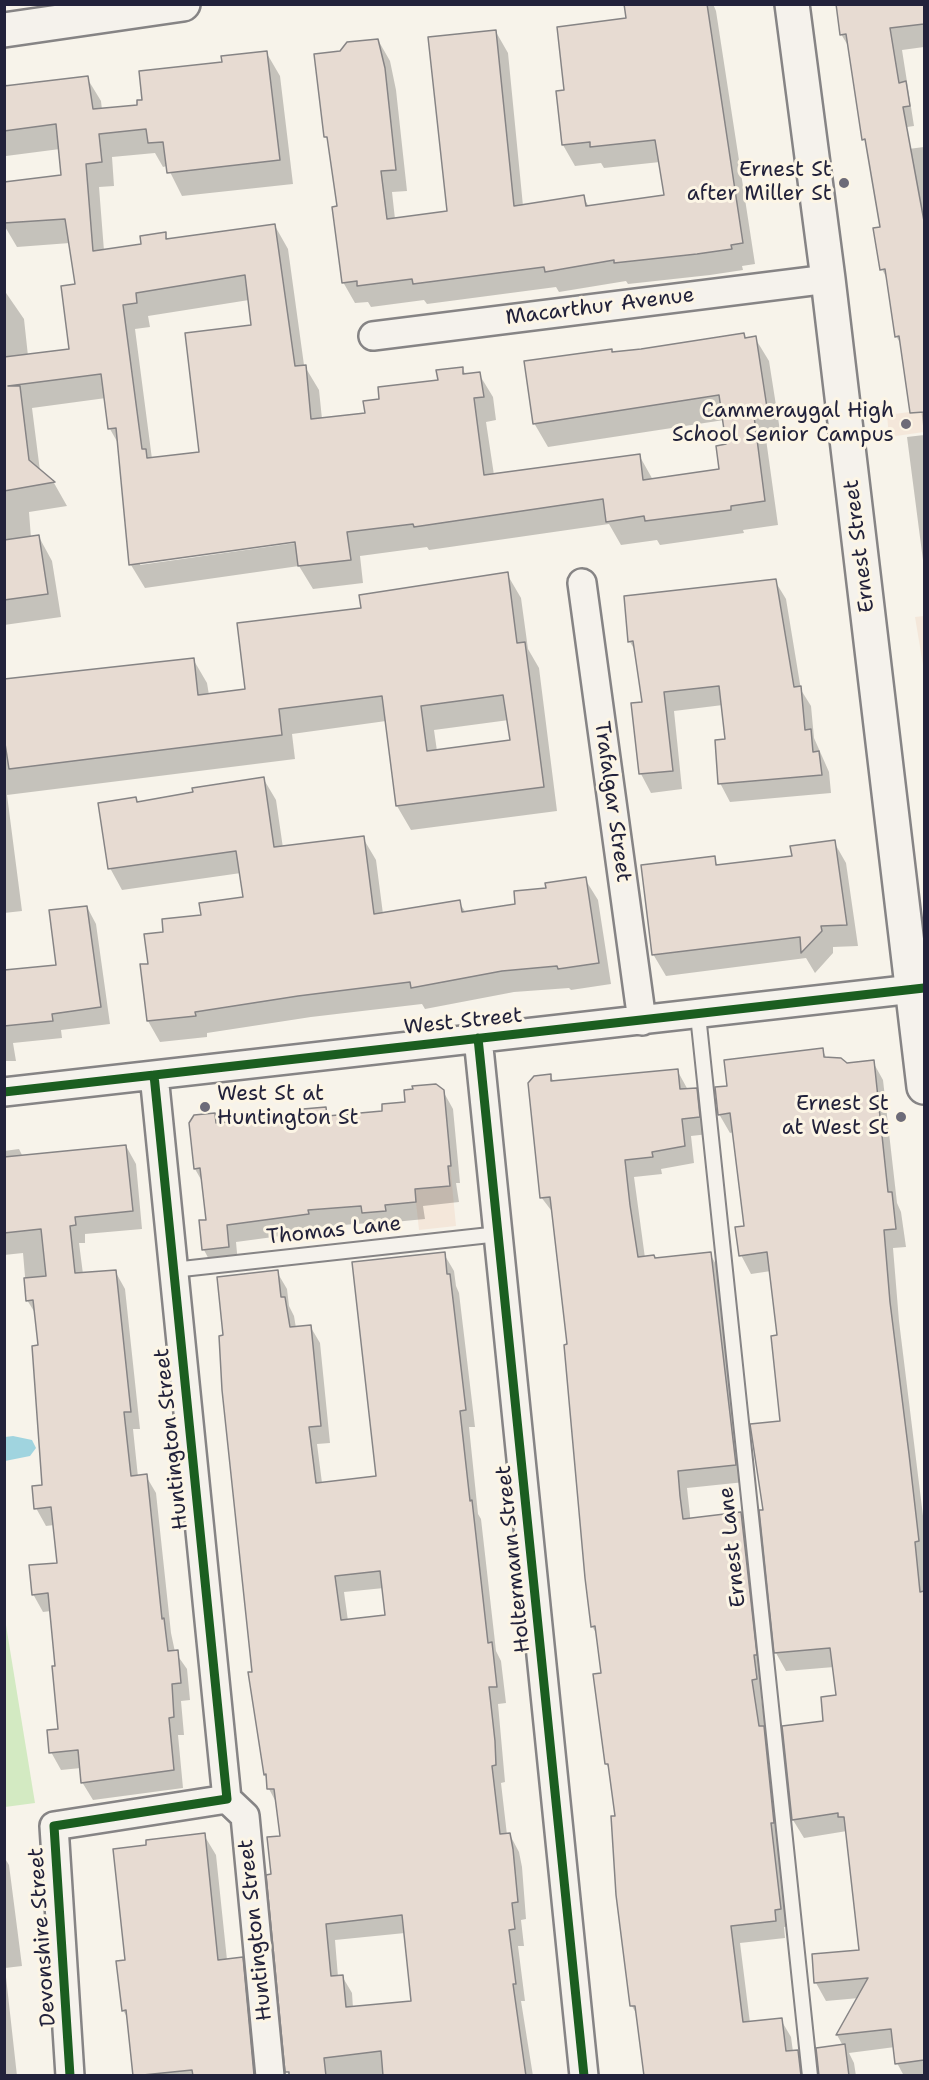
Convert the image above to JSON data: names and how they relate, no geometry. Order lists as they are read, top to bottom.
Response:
{
  "streets": {
    "street": [
      "Macarthur Avenue",
      "Ernest Street",
      "Trafalgar Street",
      "West Street",
      "Huntington Street",
      "Holtermann Street",
      "Devonshire Street"
    ],
    "lane": ["Thomas Lane", "Ernest Lane"]
  },
  "crossings": [
    ["Macarthur Avenue", "Ernest Street"],
    ["Ernest Street", "West Street"],
    ["Trafalgar Street", "West Street"],
    ["West Street", "Huntington Street"],
    ["West Street", "Ernest Lane"],
    ["West Street", "Holtermann Street"],
    ["Thomas Lane", "Huntington Street"],
    ["Thomas Lane", "Holtermann Street"],
    ["Huntington Street", "Devonshire Street"]
  ],
  "places": [
    "Ernest St after Miller St",
    "Cammeraygal High School Senior Campus",
    "West St at Huntington St",
    "Ernest St at West St"
  ]
}
